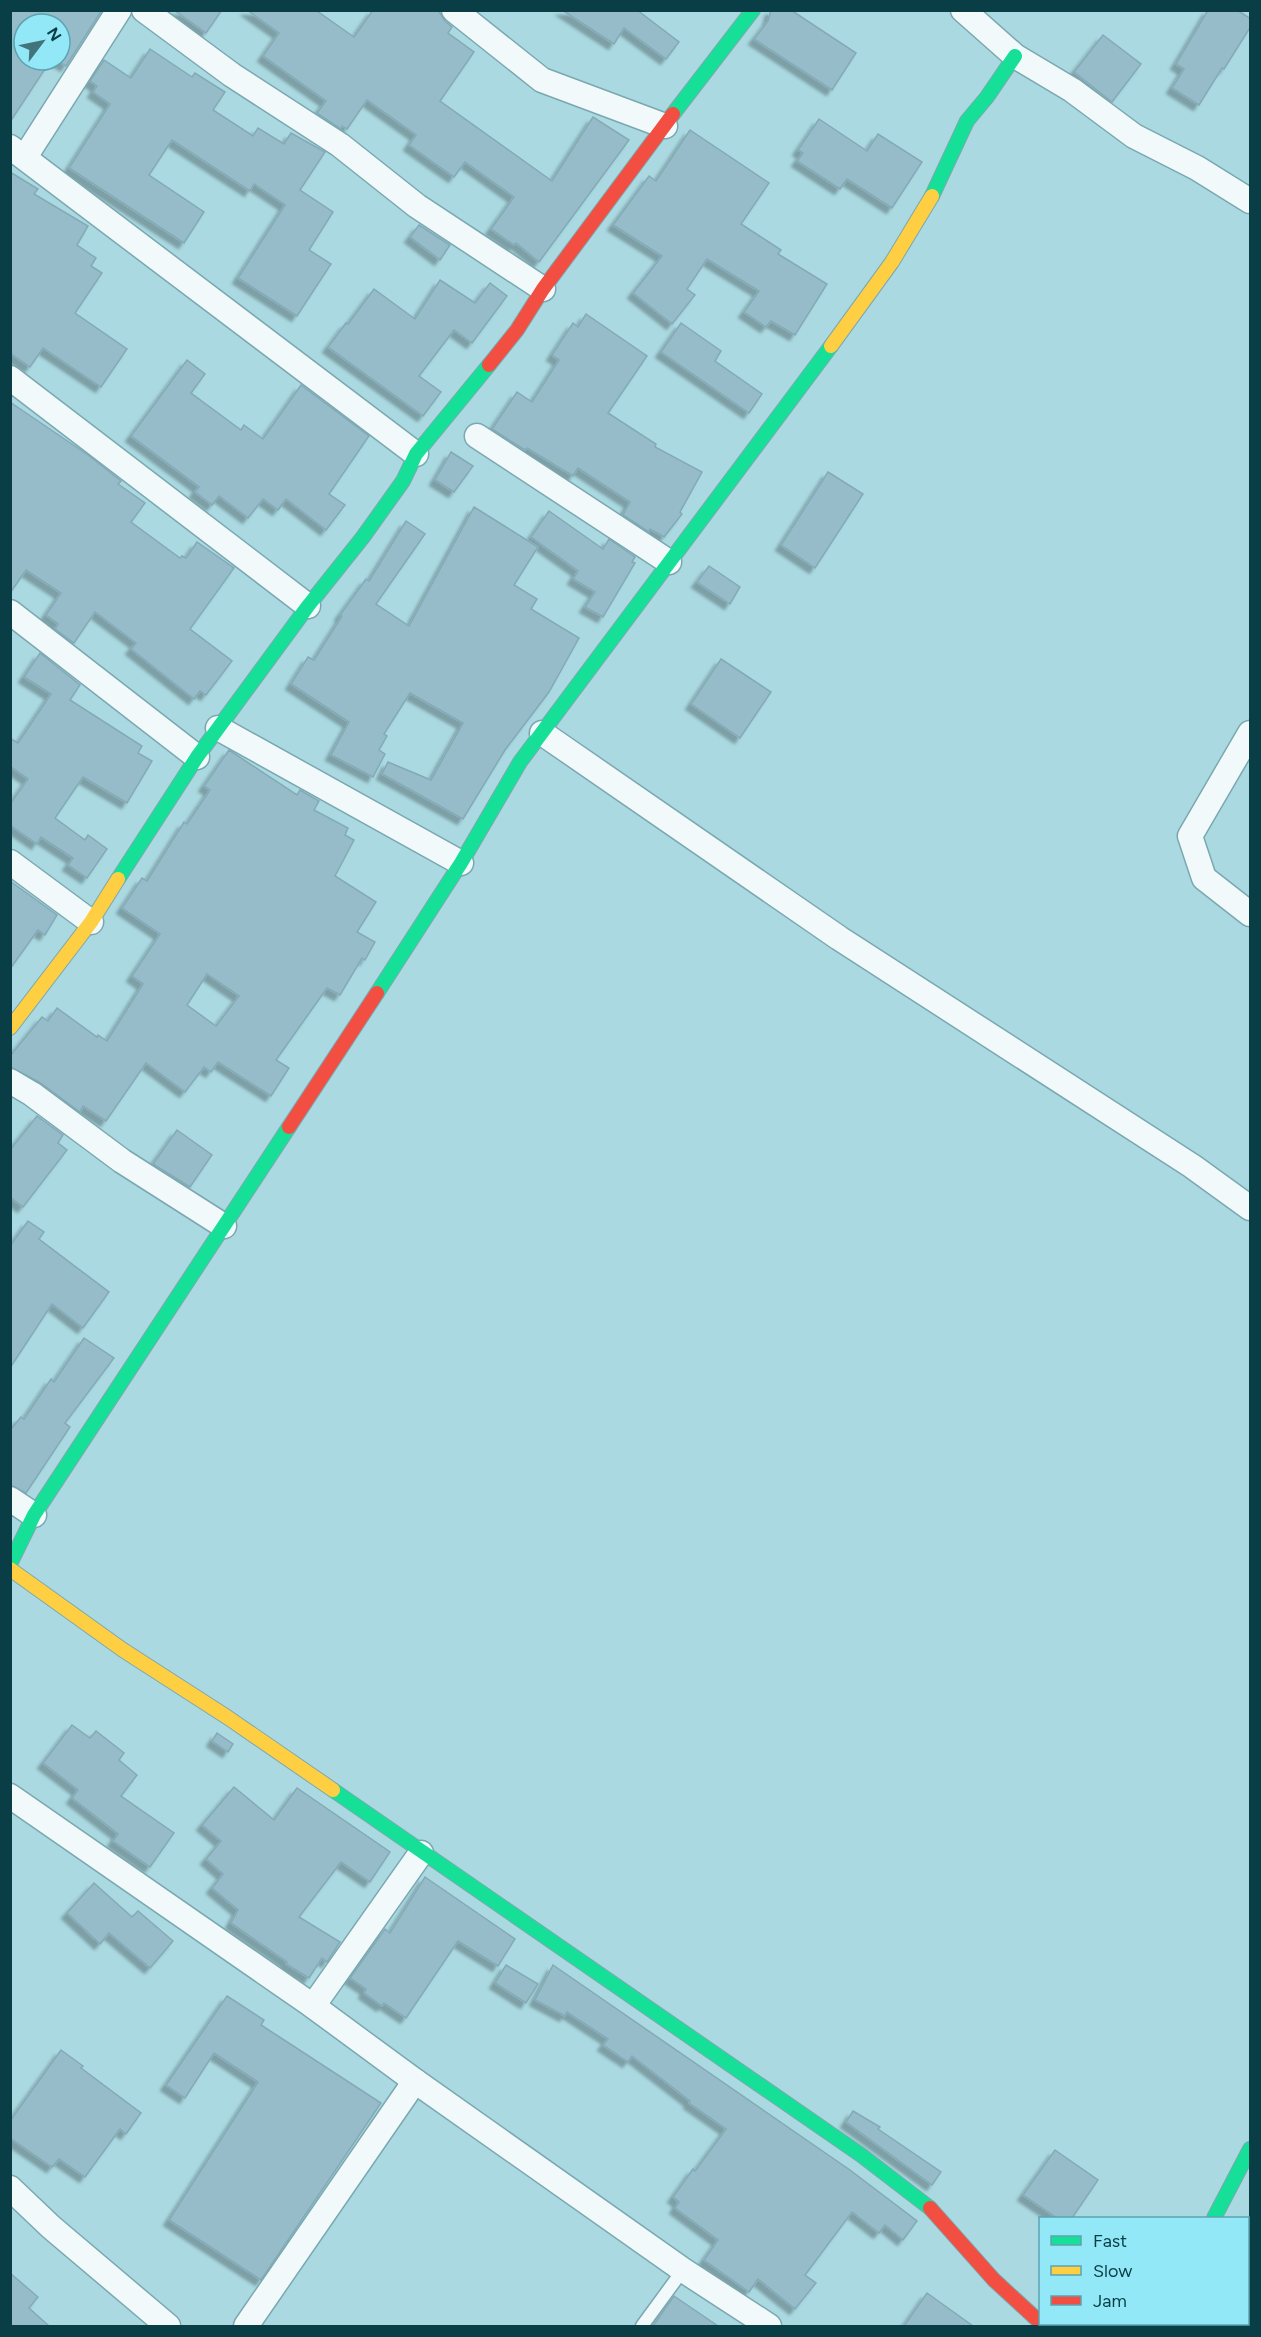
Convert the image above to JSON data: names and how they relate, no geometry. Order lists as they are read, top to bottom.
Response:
{
  "legend": ["Fast", "Slow", "Jam"],
  "north": "top right"
}
